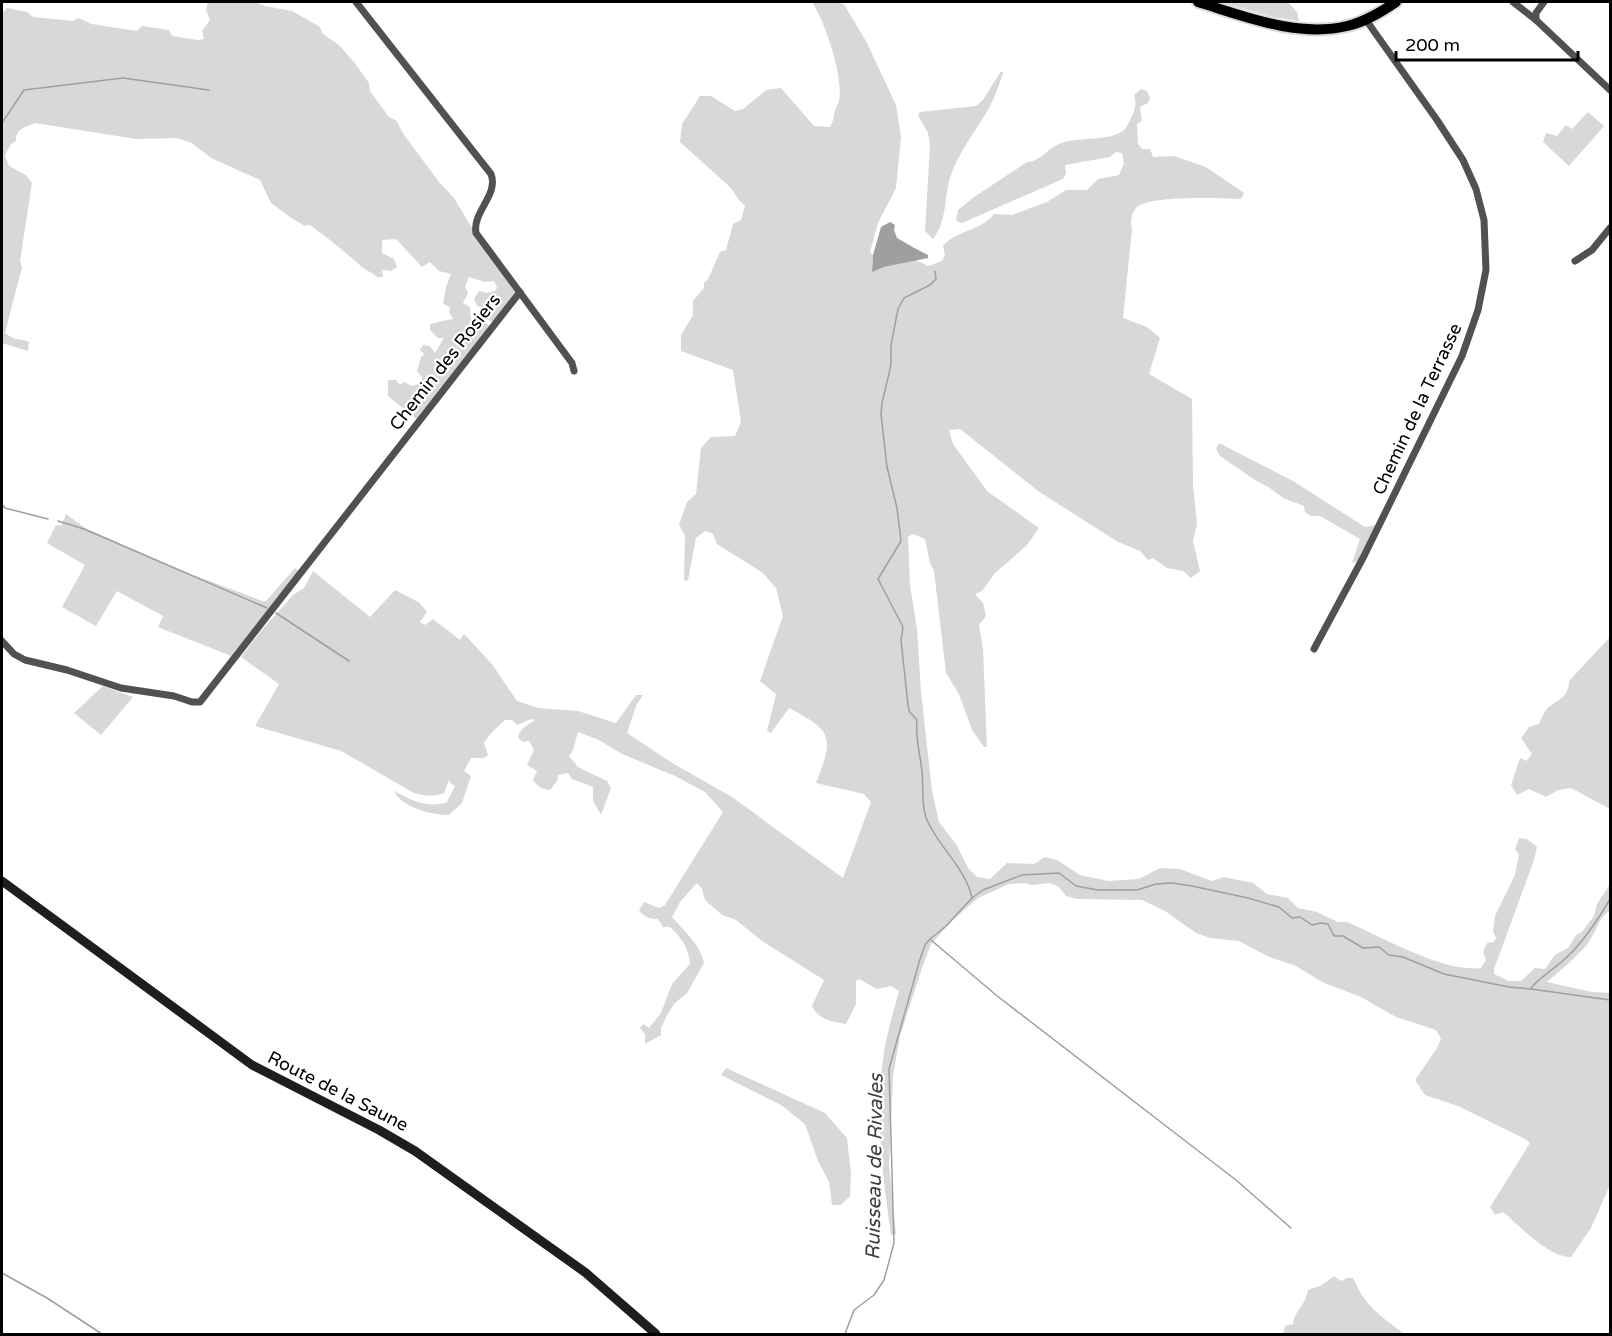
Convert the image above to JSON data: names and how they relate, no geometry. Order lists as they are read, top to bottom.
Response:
{
  "streets": {
    "street": ["Chemin des Rosiers", "Chemin de la Terrasse", "Route de la Saune"]
  },
  "water": ["Ruisseau de Rivales"],
  "scale_bar": "200 m"
}
